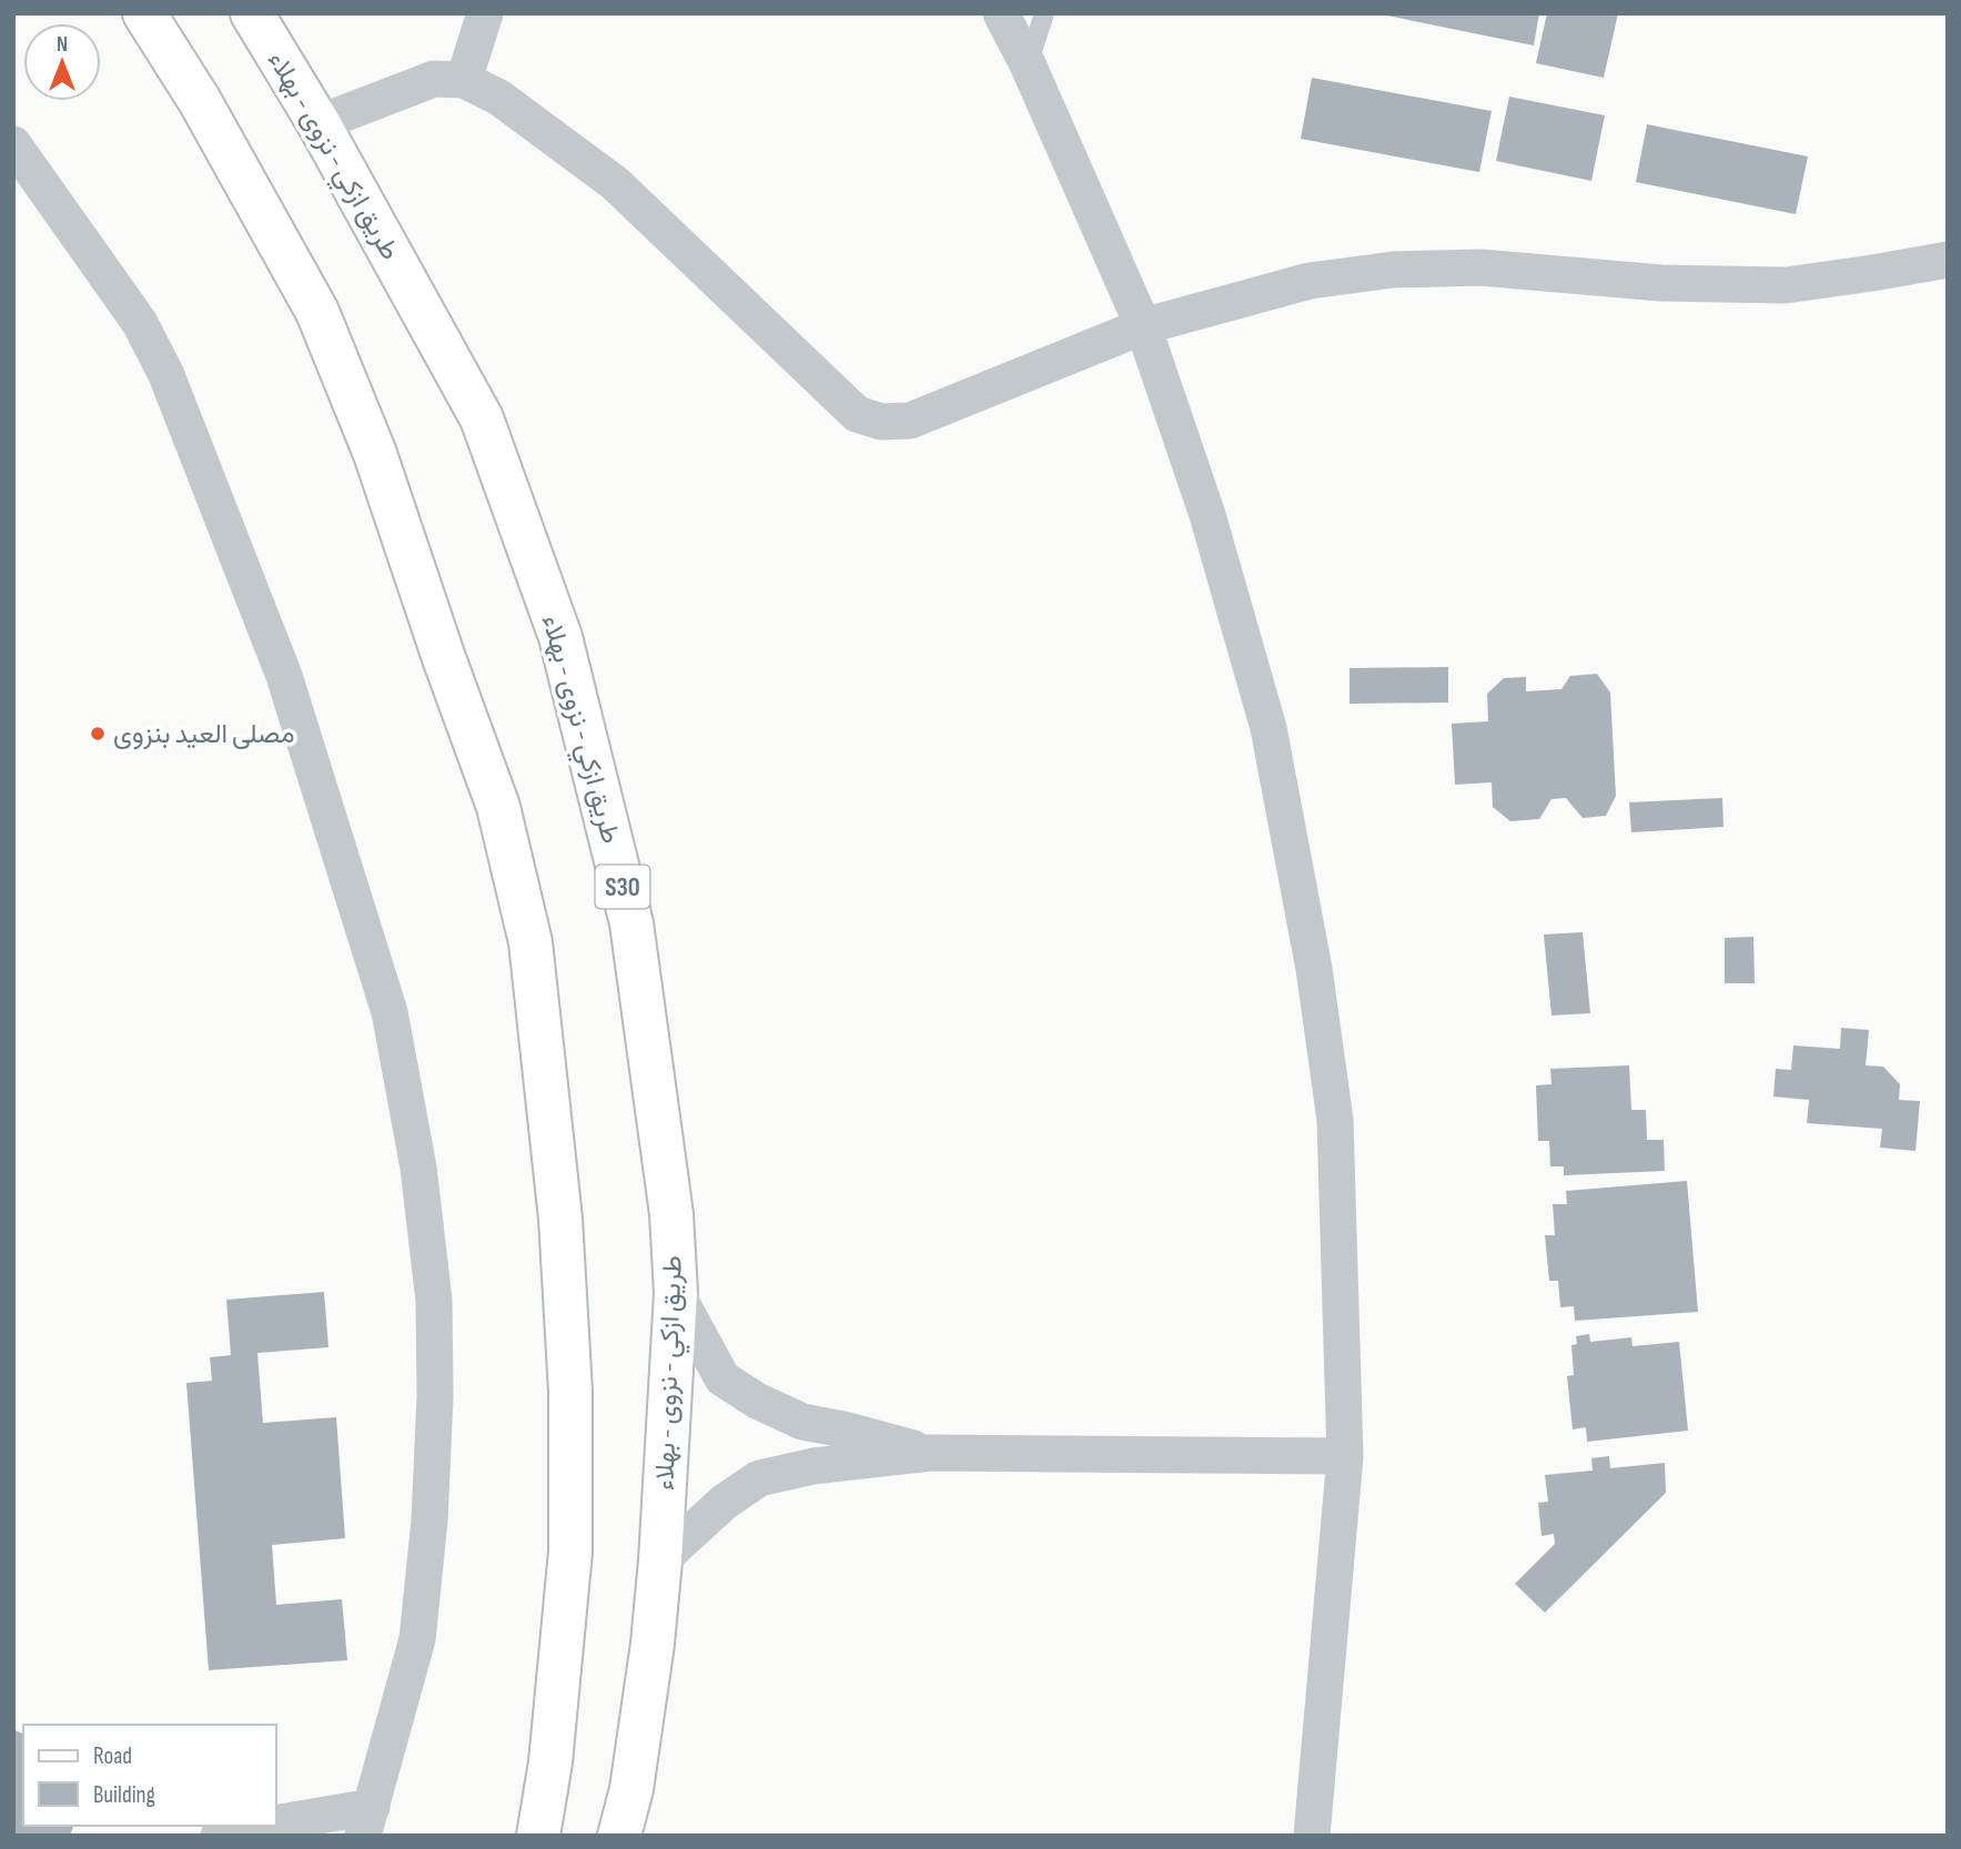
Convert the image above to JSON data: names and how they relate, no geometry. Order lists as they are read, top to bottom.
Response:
{
  "streets": {
    "main road": ["طريق ازكي - نزوى - بهلاء", "S30"]
  },
  "places": ["مصلى العيد بنزوى"],
  "legend": ["Road", "Building"],
  "north": "top"
}
